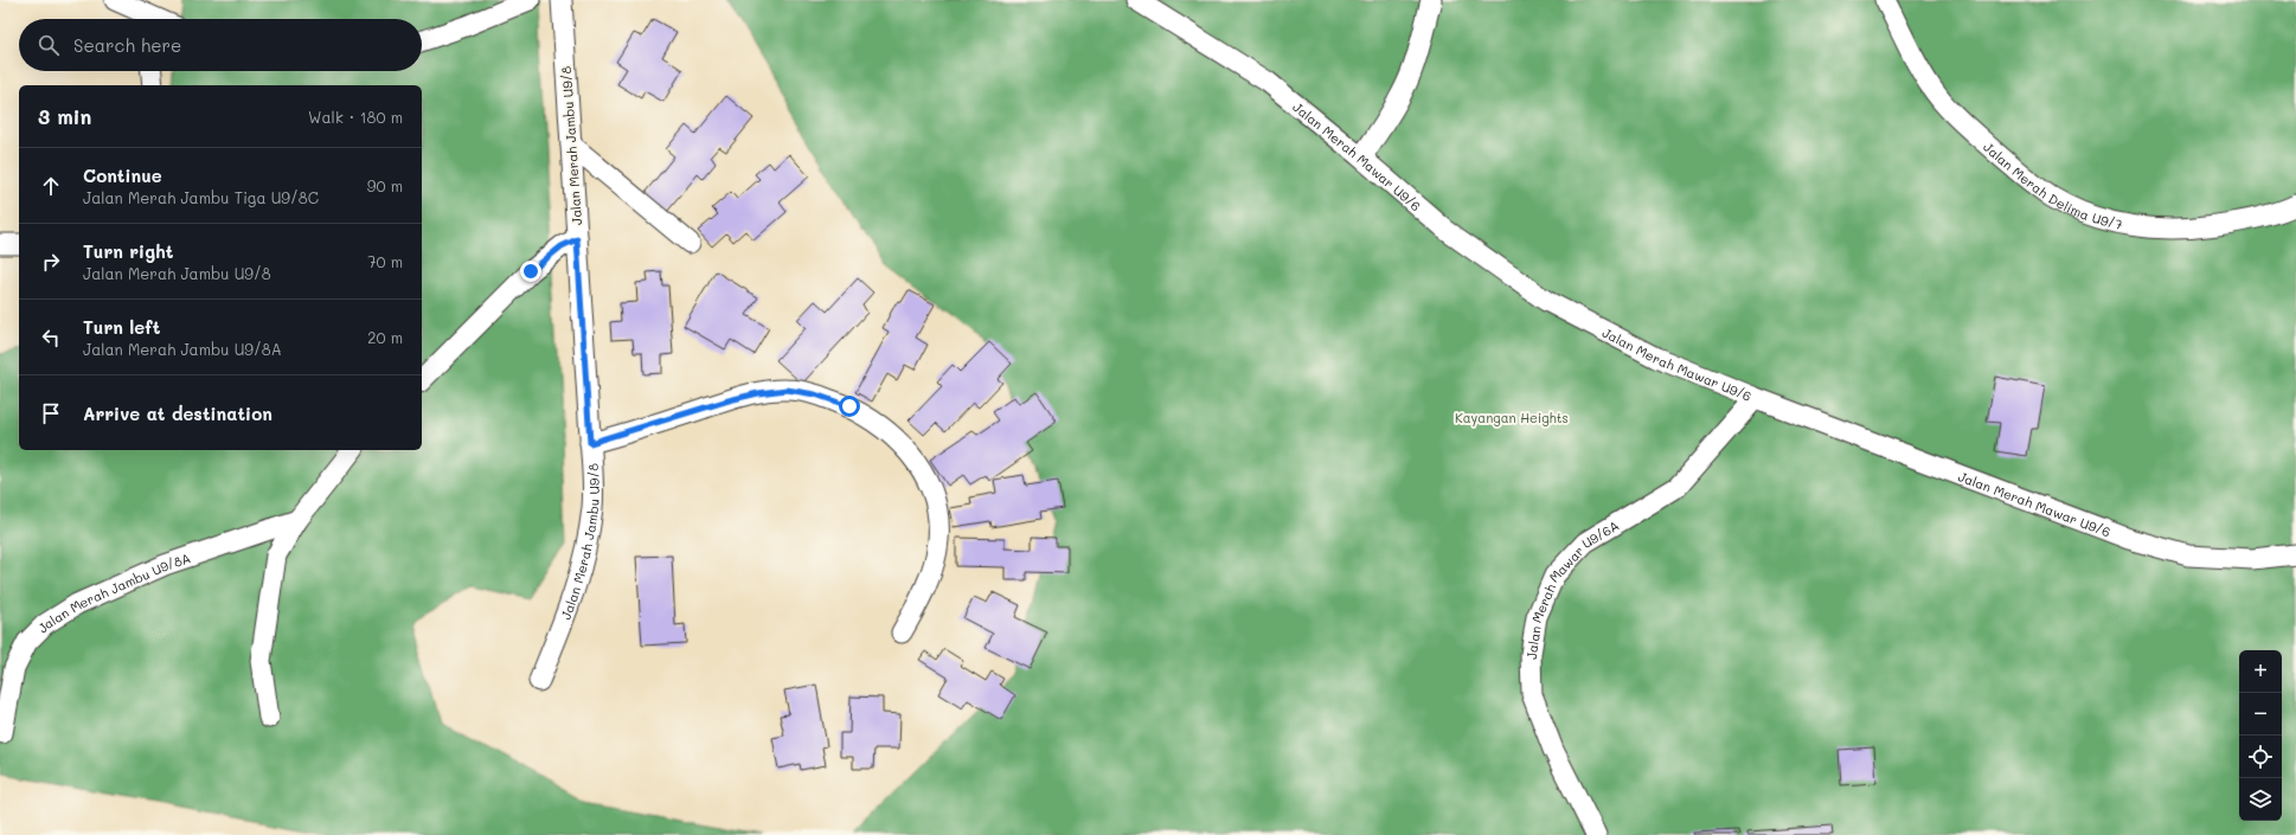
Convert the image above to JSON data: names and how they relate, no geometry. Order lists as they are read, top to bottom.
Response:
{
  "streets": {
    "street": [
      "Jalan Merah Jambu U9/8",
      "Jalan Merah Mawar U9/6",
      "Jalan Merah Delima U9/7",
      "Jalan Merah Mawar U9/6A",
      "Jalan Merah Jambu U9/8A"
    ]
  },
  "crossings": [
    ["Jalan Merah Mawar U9/6", "Jalan Merah Mawar U9/6A"]
  ],
  "parks": ["Kayangan Heights"],
  "page": {
    "search": "Search here",
    "heading": ["3 min", "Walk · 180 m"],
    "list": [
      ["Continue", "Jalan Merah Jambu Tiga U9/8C", "90 m"],
      ["Turn right", "Jalan Merah Jambu U9/8", "70 m"],
      ["Turn left", "Jalan Merah Jambu U9/8A", "20 m"],
      "Arrive at destination"
    ],
    "map_buttons": ["+", "−"]
  }
}
